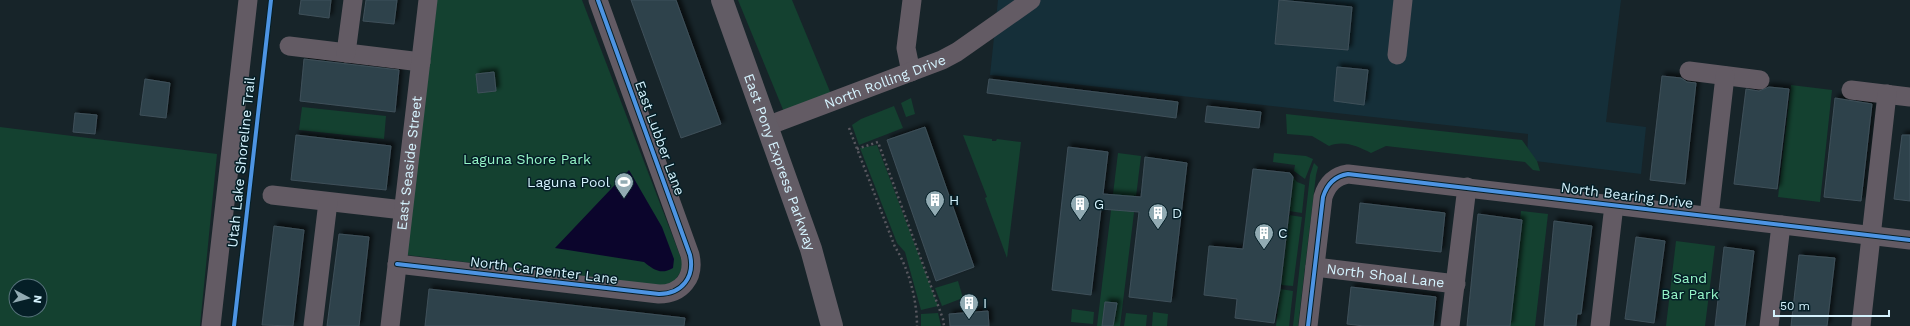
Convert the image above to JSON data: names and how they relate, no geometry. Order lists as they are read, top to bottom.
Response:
{
  "streets": {
    "main road": ["East Pony Express Parkway"],
    "street": [
      "North Rolling Drive",
      "East Lubber Lane",
      "East Seaside Street",
      "North Bearing Drive",
      "North Carpenter Lane",
      "North Shoal Lane"
    ],
    "cycle path": ["Utah Lake Shoreline Trail"]
  },
  "crossings": [
    ["North Rolling Drive", "East Pony Express Parkway"],
    ["East Lubber Lane", "North Carpenter Lane"],
    ["East Seaside Street", "North Carpenter Lane"],
    ["North Bearing Drive", "North Shoal Lane"]
  ],
  "parks": ["Laguna Shore Park", "Sand Bar Park"],
  "places": {
    "sports": ["Laguna Pool"],
    "building": [
      "H",
      "G",
      "D",
      "C",
      "I"
    ]
  },
  "scale_bar": "50 m",
  "north": "right"
}
